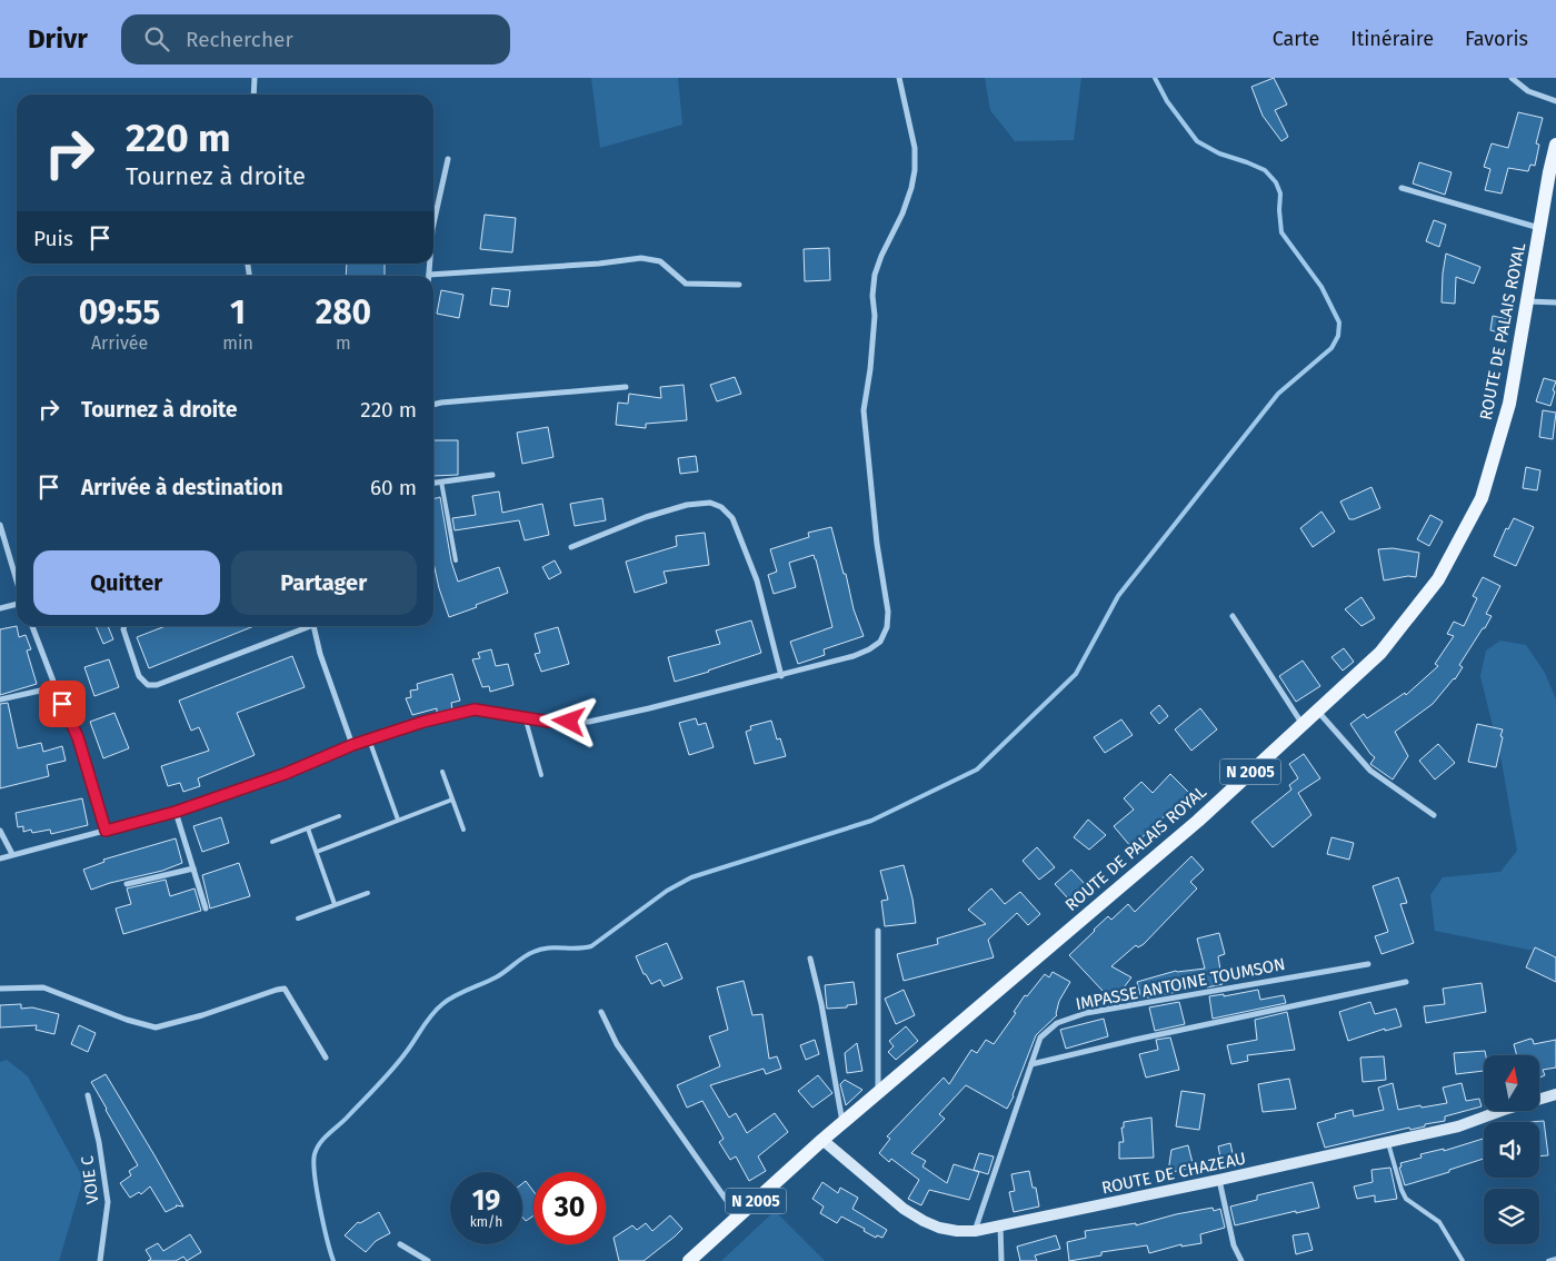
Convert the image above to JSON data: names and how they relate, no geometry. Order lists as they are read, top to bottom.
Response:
{
  "streets": {
    "main road": ["ROUTE DE PALAIS ROYAL", "N 2005", "ROUTE DE CHAZEAU"],
    "street": ["IMPASSE ANTOINE TOUMSON", "VOIE C"]
  },
  "crossings": [
    ["ROUTE DE PALAIS ROYAL", "N 2005"],
    ["ROUTE DE PALAIS ROYAL", "ROUTE DE CHAZEAU"],
    ["N 2005", "ROUTE DE CHAZEAU"],
    ["IMPASSE ANTOINE TOUMSON", "ROUTE DE CHAZEAU"]
  ],
  "north": "top",
  "page": {
    "header": "Drivr",
    "search": "Rechercher",
    "nav": ["Carte", "Itinéraire", "Favoris"],
    "turn": ["220 m", "Tournez à droite"],
    "then": "Puis",
    "eta": [
      "09:55",
      "Arrivée",
      "1",
      "min",
      "280",
      "m"
    ],
    "list": [
      {
        "name": "Tournez à droite",
        "value": "220 m"
      },
      {
        "name": "Arrivée à destination",
        "value": "60 m"
      }
    ],
    "buttons": ["Quitter", "Partager"],
    "speed": "19 km/h",
    "limit": "30"
  }
}
